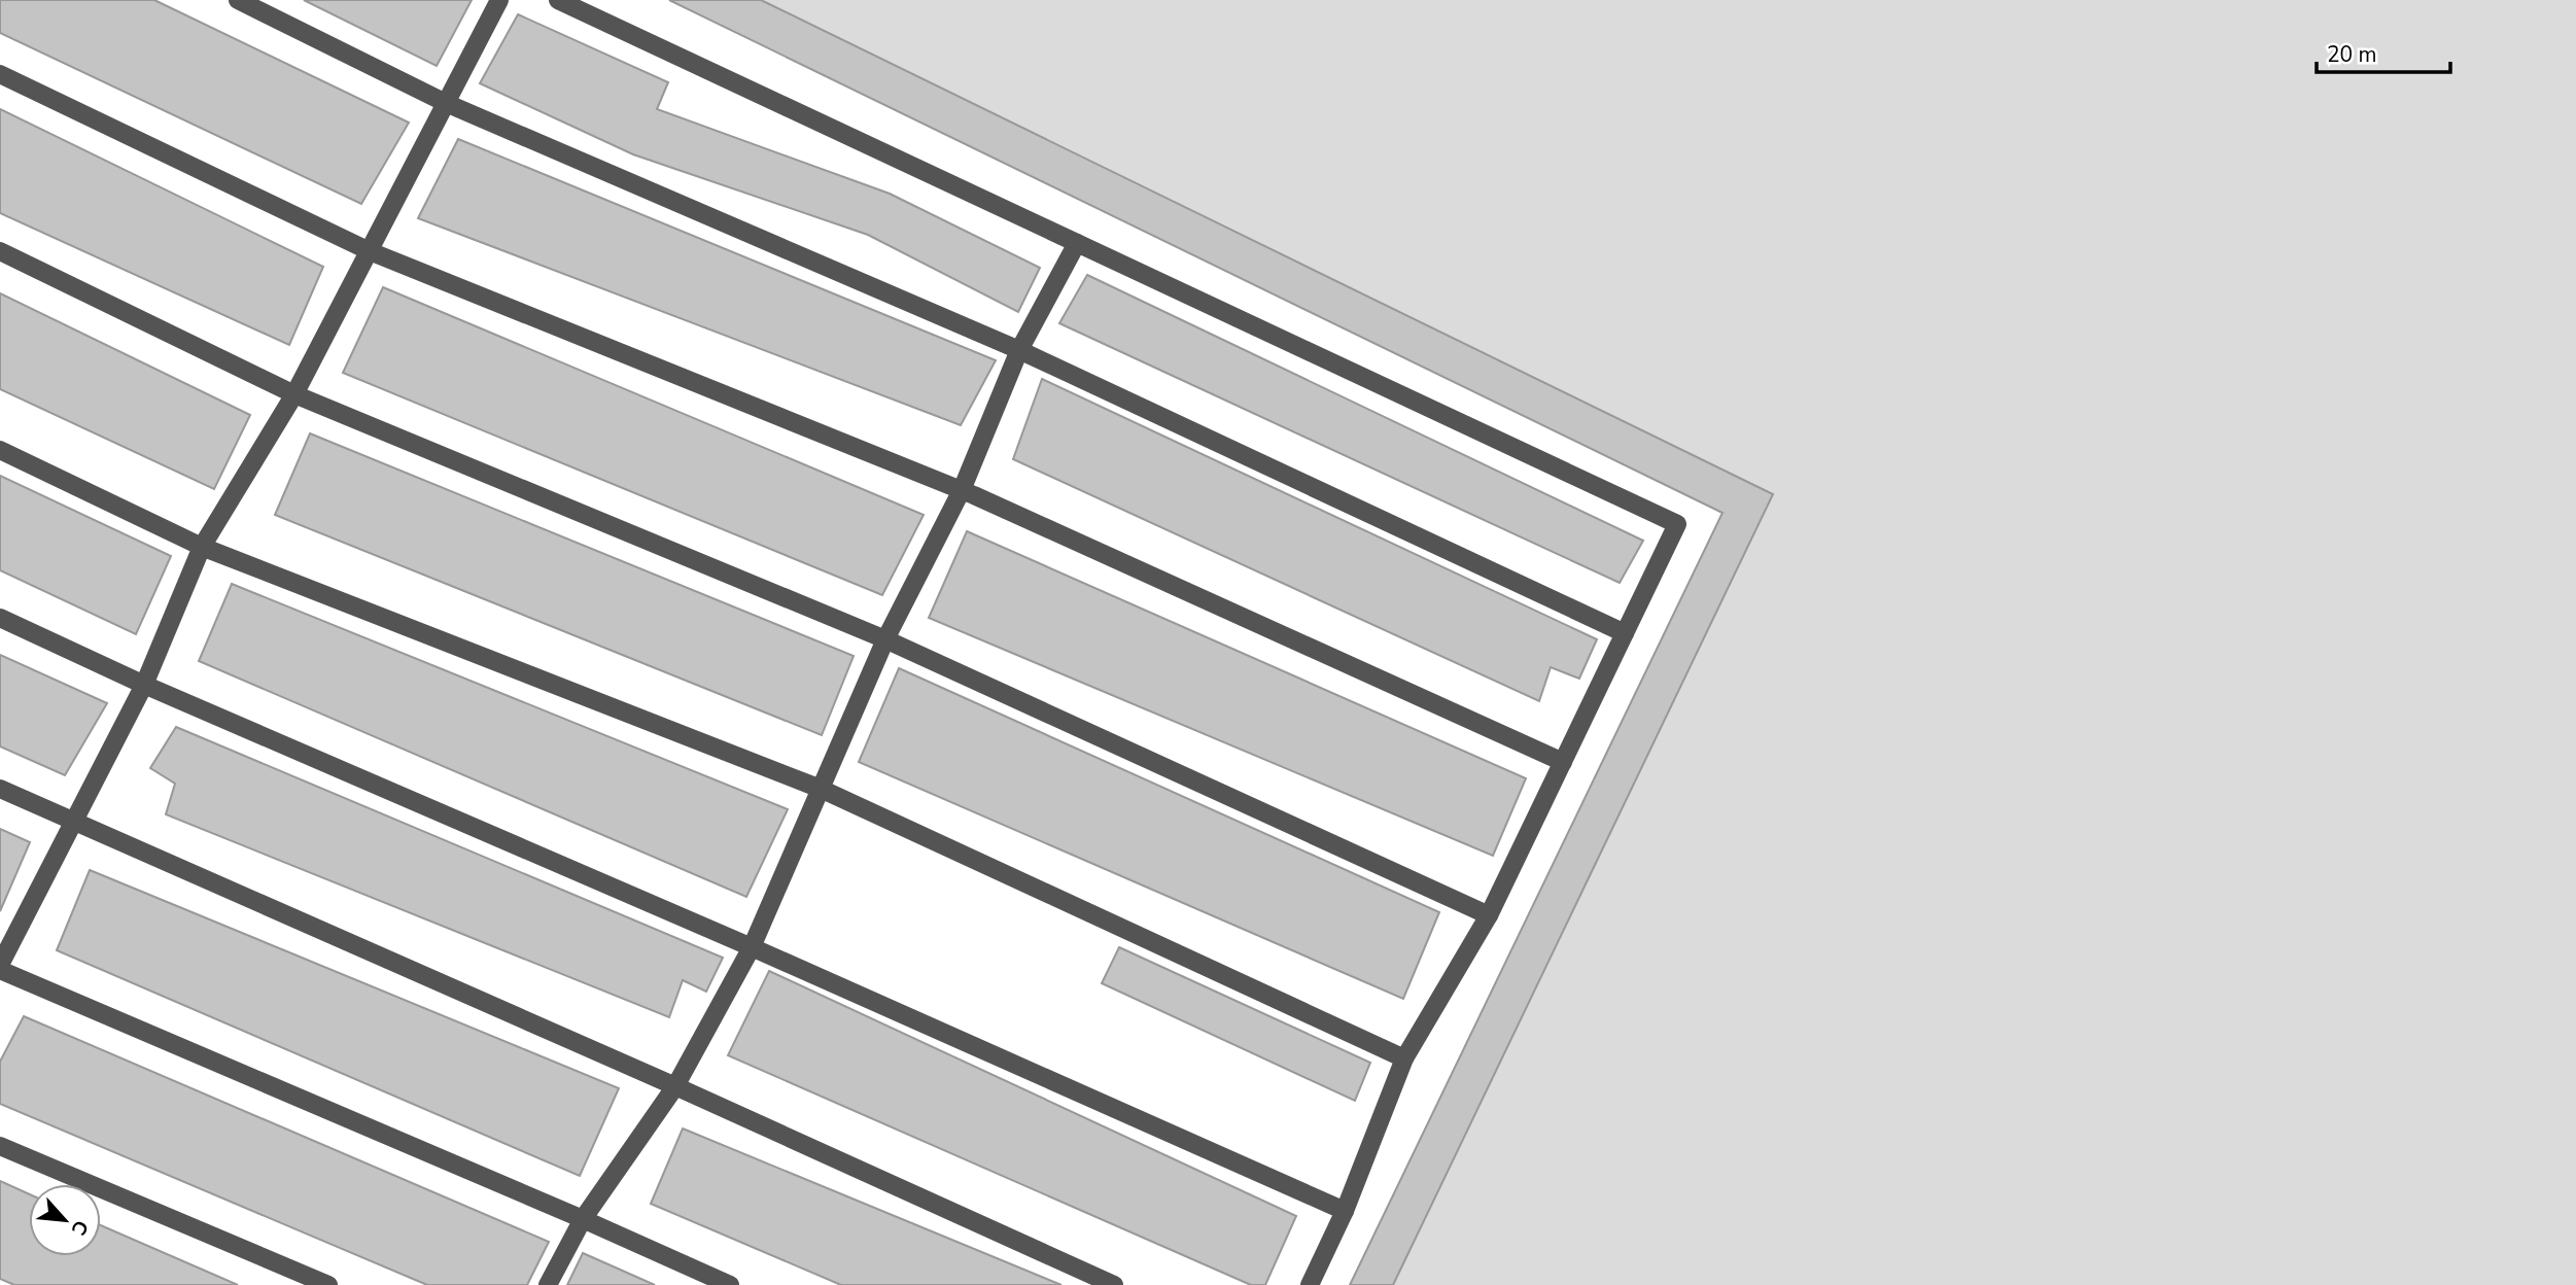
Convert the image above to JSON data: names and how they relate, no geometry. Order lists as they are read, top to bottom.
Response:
{
  "scale_bar": "20 m",
  "north": "bottom right"
}
